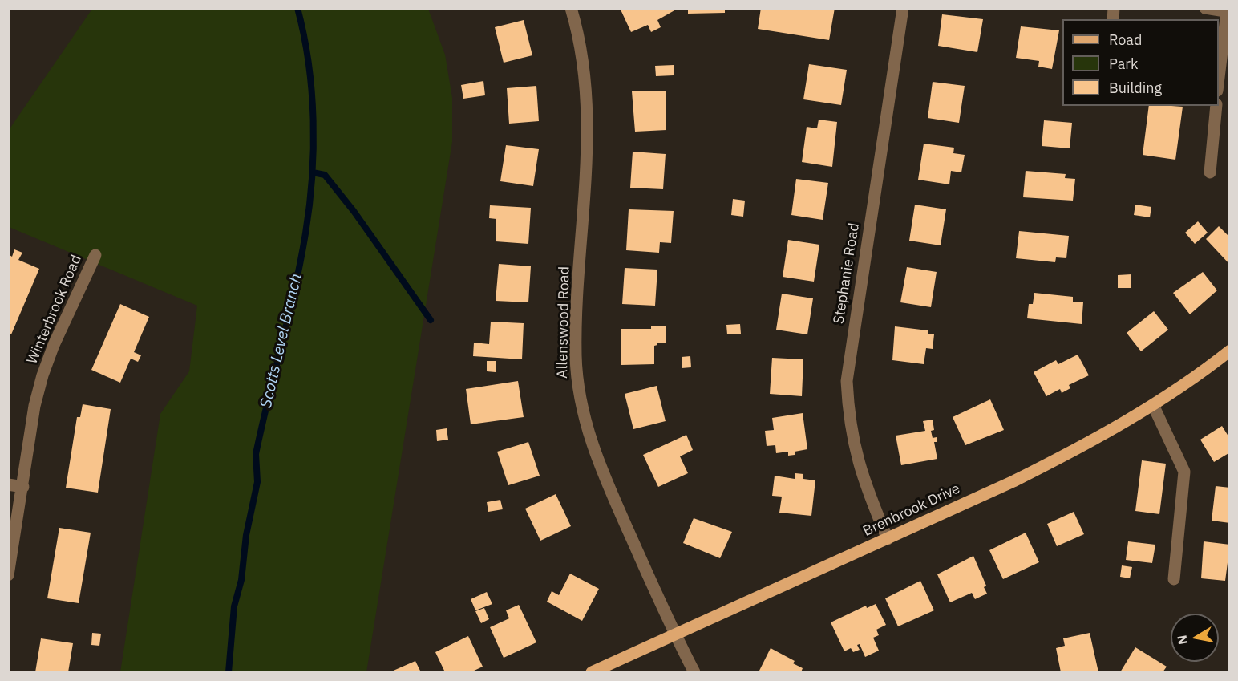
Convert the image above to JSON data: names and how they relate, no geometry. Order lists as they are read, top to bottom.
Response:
{
  "streets": {
    "main road": ["Brenbrook Drive"],
    "street": ["Stephanie Road", "Winterbrook Road", "Allenswood Road"]
  },
  "crossings": [
    ["Stephanie Road", "Brenbrook Drive"],
    ["Allenswood Road", "Brenbrook Drive"]
  ],
  "water": ["Scotts Level Branch"],
  "legend": ["Road", "Park", "Building"],
  "north": "left"
}
